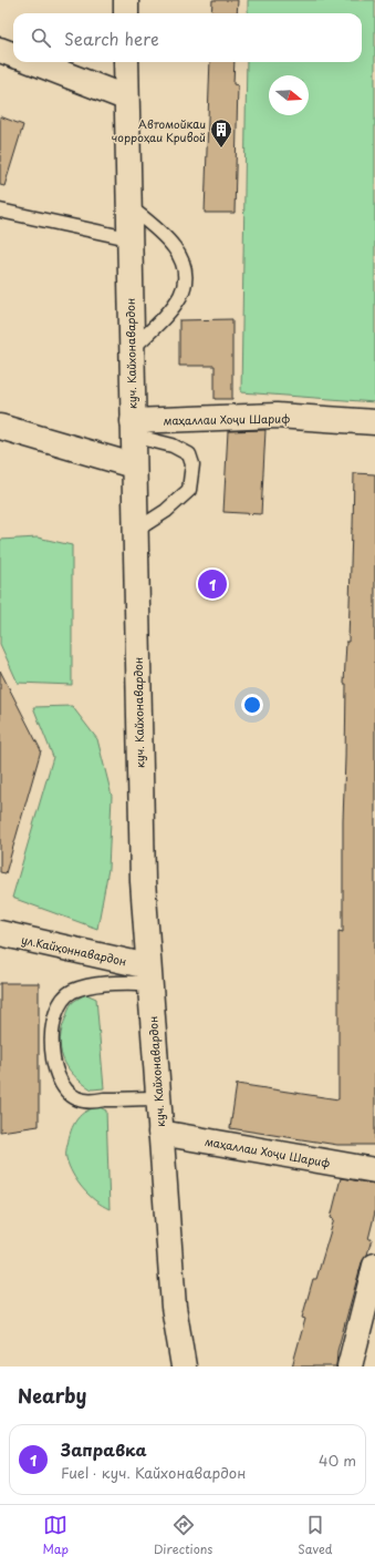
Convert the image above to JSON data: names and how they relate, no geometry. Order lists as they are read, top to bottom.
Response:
{
  "streets": {
    "main road": ["куч. Кайхонавардон", "маҳаллаи Хоҷи Шариф", "ул.Кайҳоннавардон"]
  },
  "crossings": [
    ["куч. Кайхонавардон", "маҳаллаи Хоҷи Шариф"],
    ["куч. Кайхонавардон", "ул.Кайҳоннавардон"]
  ],
  "places": {
    "building": ["Автомойкаи чорроҳаи Кривой"]
  },
  "north": "right",
  "page": {
    "search": "Search here",
    "pins": "1",
    "heading": "Nearby",
    "list": [
      {
        "mark": "1",
        "name": "Заправка",
        "note": "Fuel · куч. Кайхонавардон",
        "value": "40 m"
      }
    ],
    "nav": ["Map", "Directions", "Saved"]
  }
}
